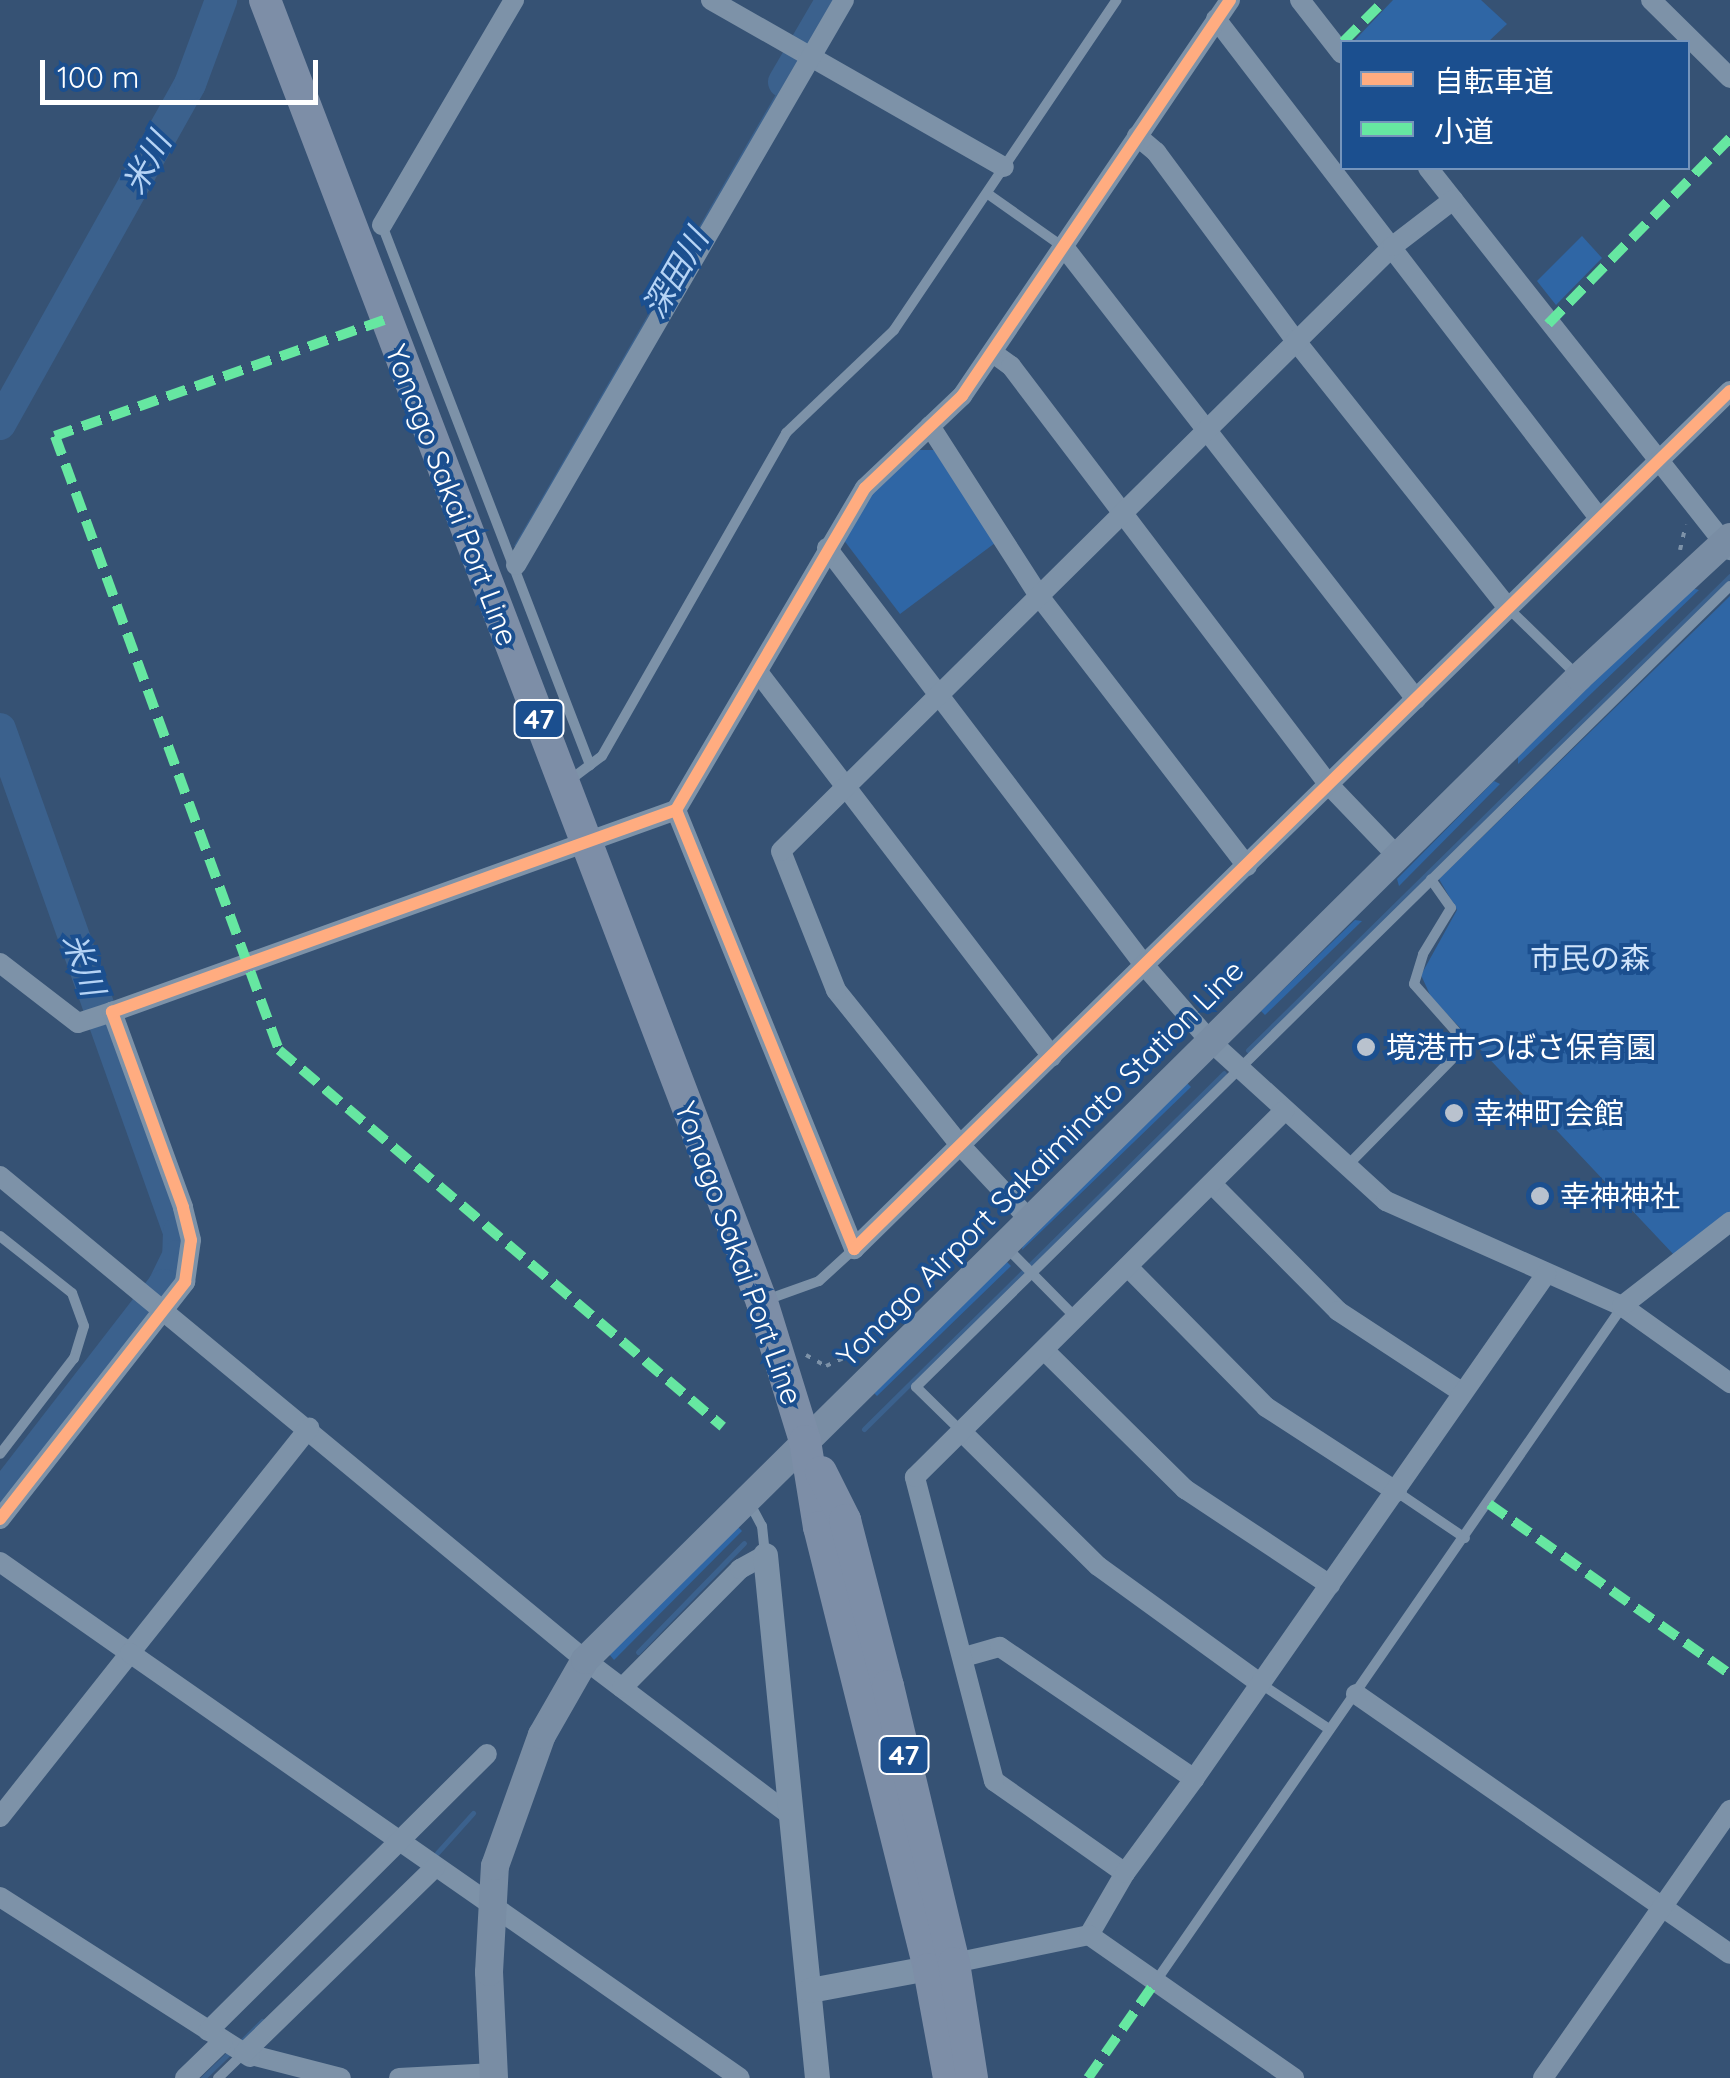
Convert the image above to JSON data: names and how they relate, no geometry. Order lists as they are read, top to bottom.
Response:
{
  "streets": {
    "main road": ["Yonago Sakai Port Line", "47", "Yonago Airport Sakaiminato Station Line"]
  },
  "crossings": [
    ["Yonago Sakai Port Line", "Yonago Airport Sakaiminato Station Line"]
  ],
  "water": ["米川", "深田川"],
  "parks": ["市民の森"],
  "places": ["境港市つばさ保育園", "幸神町会館", "幸神神社"],
  "legend": ["自転車道", "小道"],
  "scale_bar": "100 m"
}
